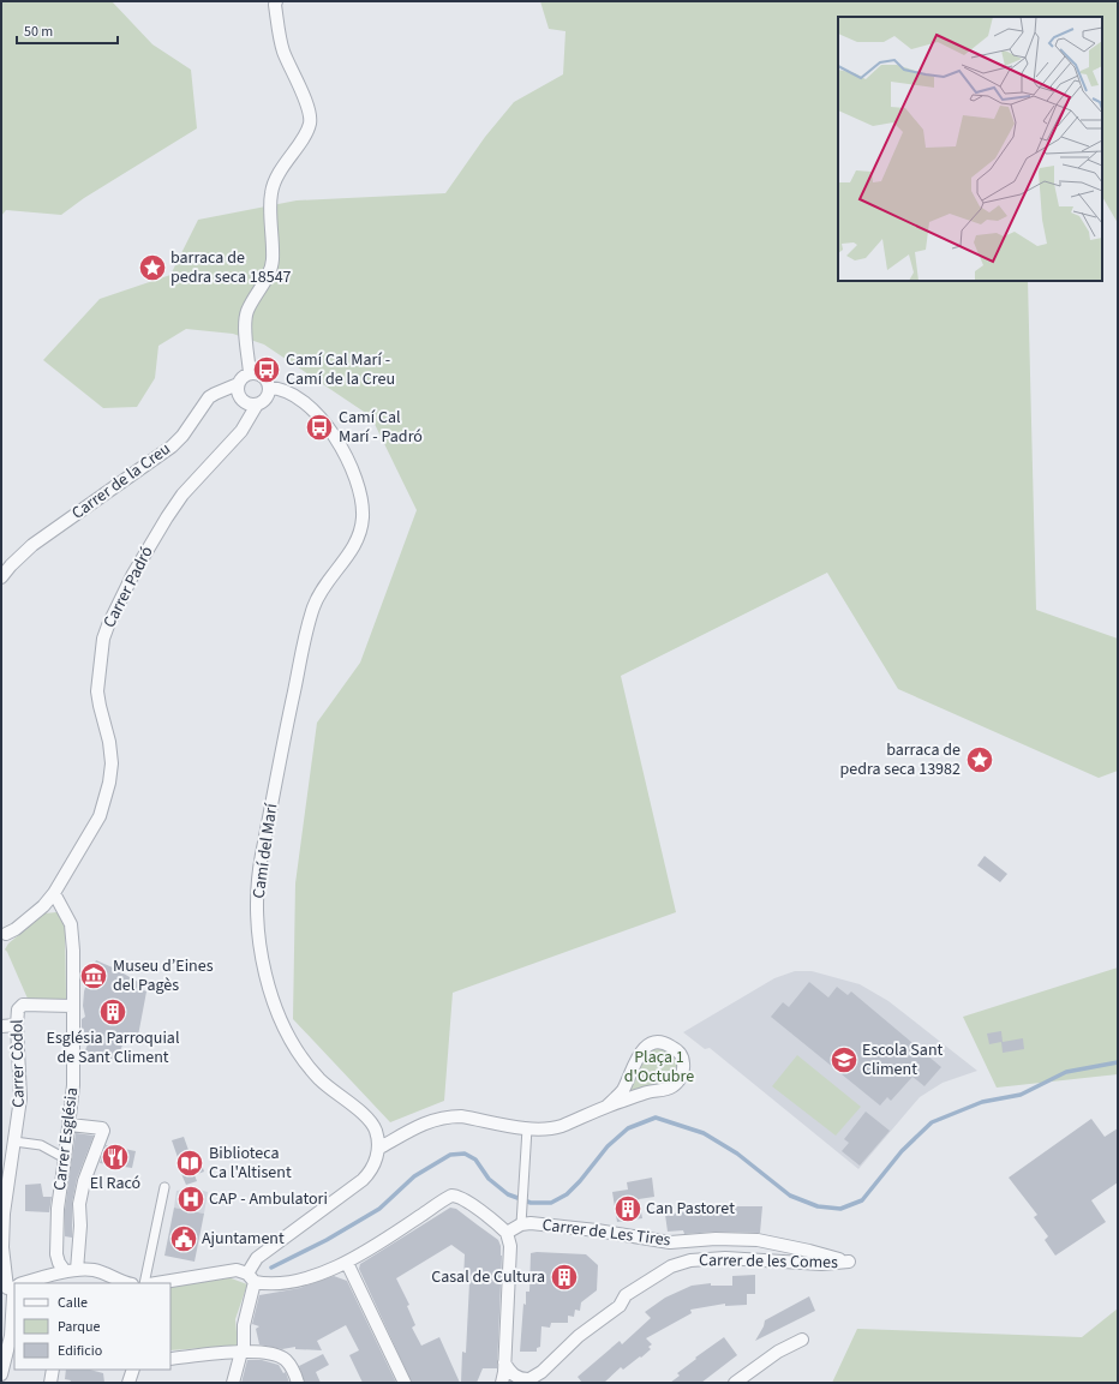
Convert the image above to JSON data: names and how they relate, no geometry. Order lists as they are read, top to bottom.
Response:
{
  "streets": {
    "street": [
      "Carrer de la Creu",
      "Carrer Padró",
      "Camí del Marí",
      "Carrer Còdol",
      "Carrer Església",
      "Carrer de Les Tires",
      "Carrer de les Comes"
    ]
  },
  "crossings": [
    ["Carrer de la Creu", "Carrer Padró"],
    ["Carrer de la Creu", "Camí del Marí"],
    ["Carrer Padró", "Camí del Marí"],
    ["Carrer Padró", "Carrer Església"],
    ["Carrer Còdol", "Carrer Església"],
    ["Carrer de Les Tires", "Carrer de les Comes"]
  ],
  "parks": ["Plaça 1 d'Octubre"],
  "places": {
    "place": ["barraca de pedra seca 18547", "barraca de pedra seca 13982"],
    "bus stop": ["Camí Cal Marí - Camí de la Creu", "Camí Cal Marí - Padró"],
    "museum": ["Museu d’Eines del Pagès"],
    "building": ["Església Parroquial de Sant Climent", "Can Pastoret", "Casal de Cultura"],
    "school or university": ["Escola Sant Climent"],
    "restaurant": ["El Racó"],
    "library": ["Biblioteca Ca l'Altisent"],
    "hospital": ["CAP - Ambulatori"],
    "public building": ["Ajuntament"]
  },
  "legend": ["Calle", "Parque", "Edificio"],
  "scale_bar": "50 m"
}
